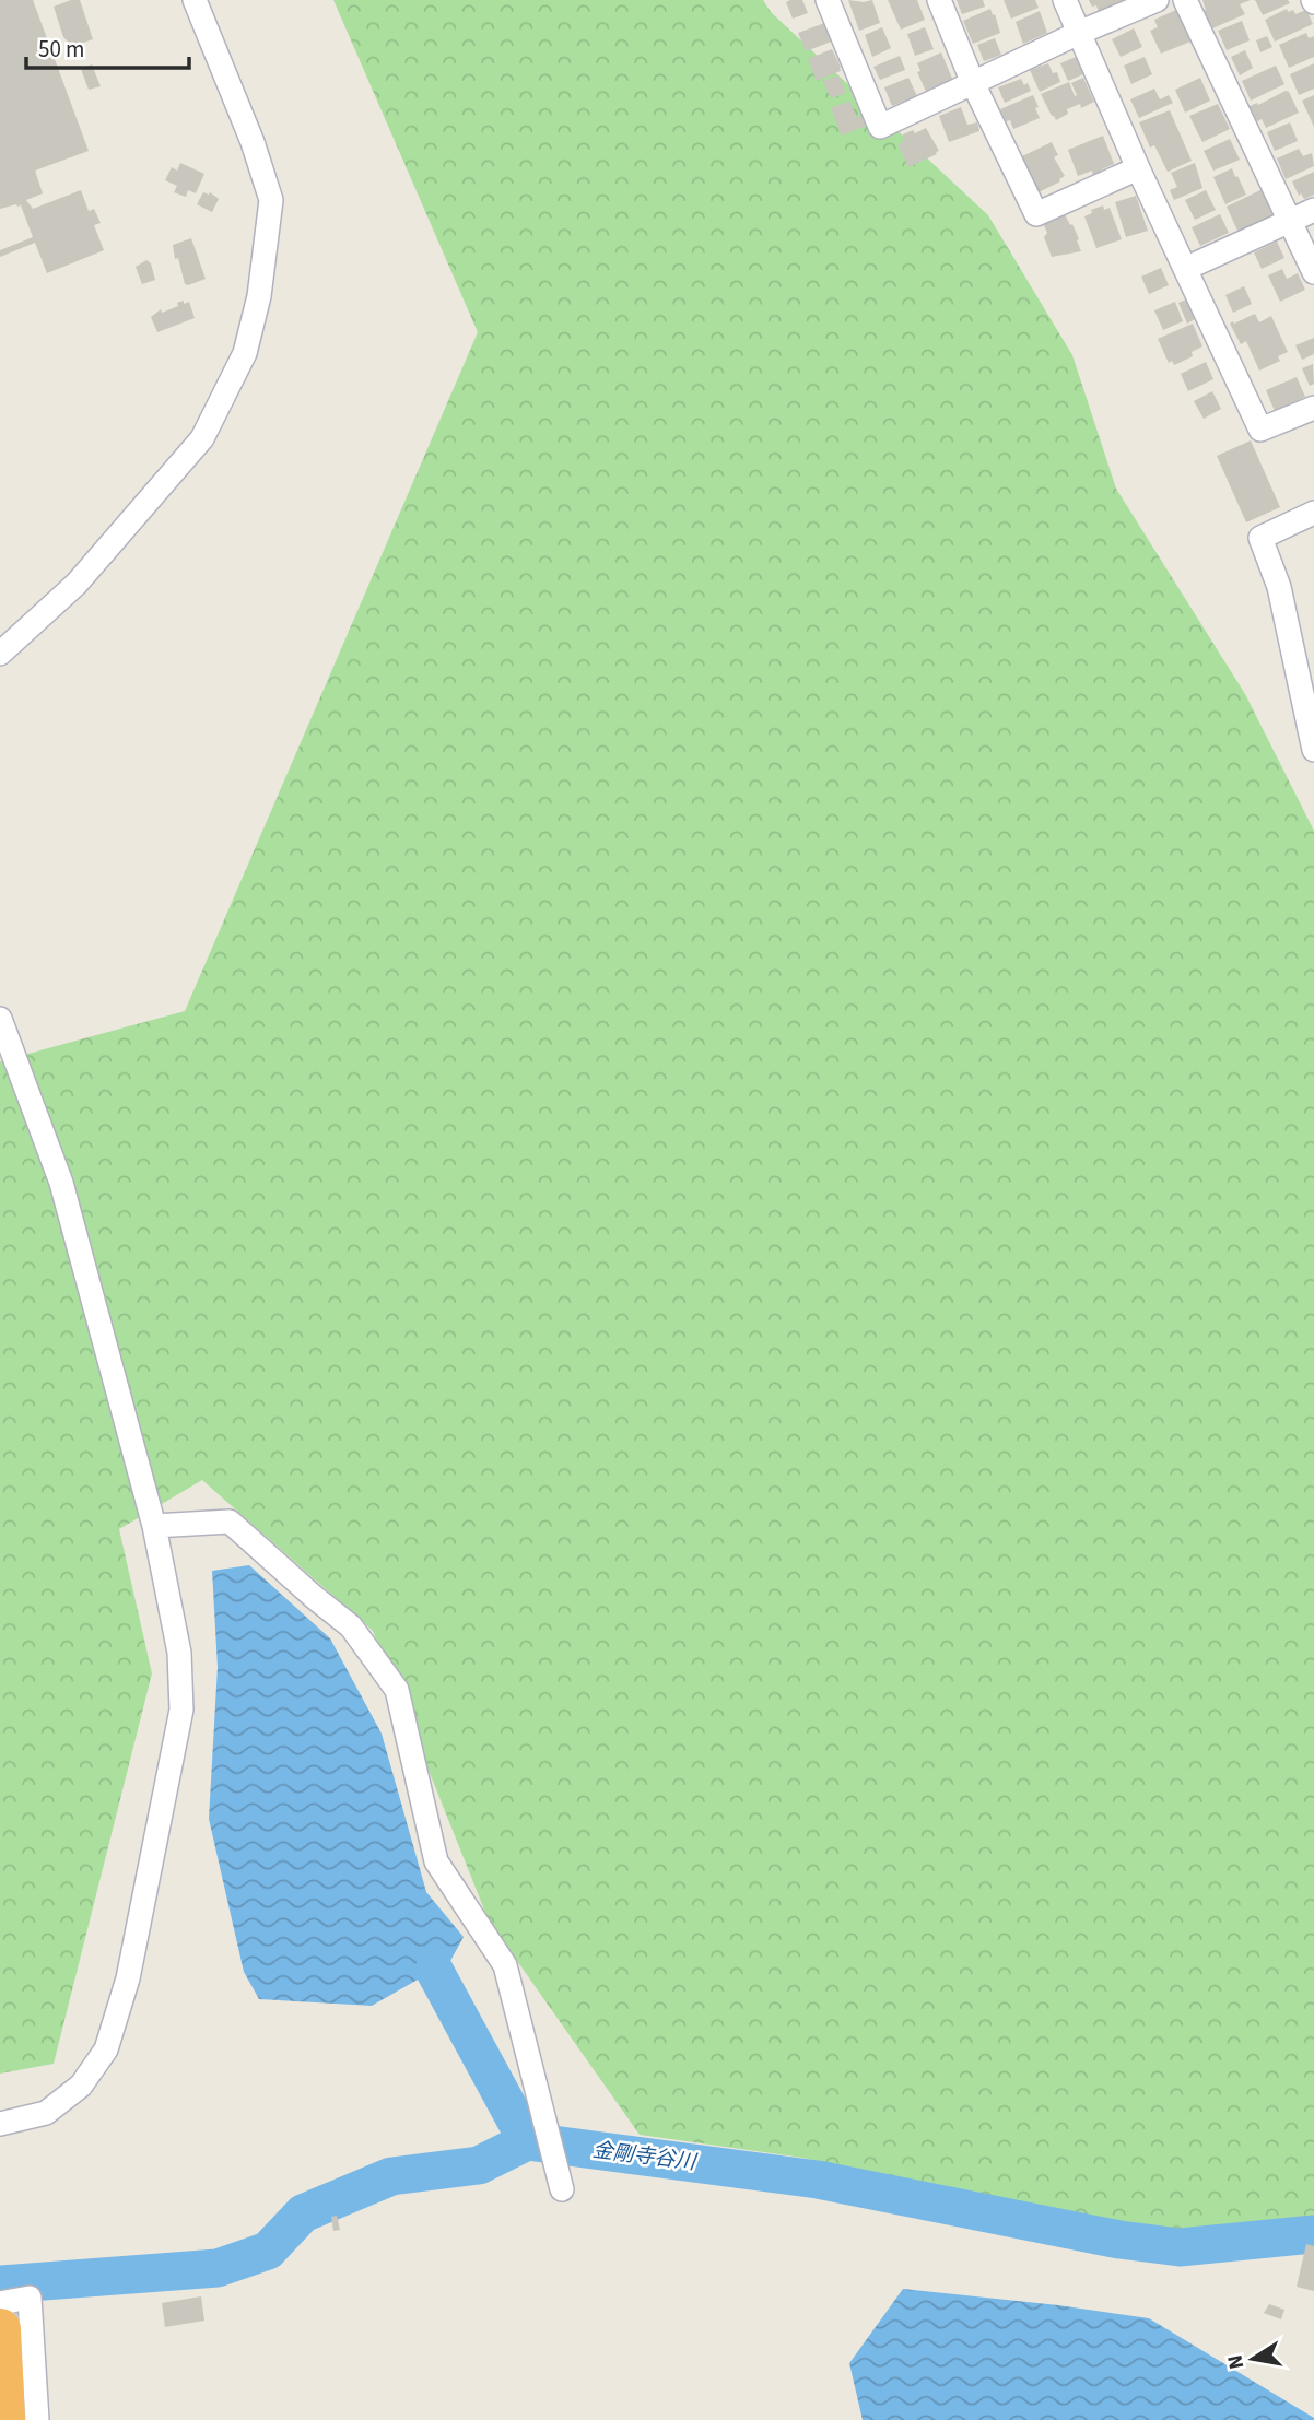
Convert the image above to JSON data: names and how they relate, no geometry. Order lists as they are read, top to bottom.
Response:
{
  "water": ["金剛寺谷川"],
  "scale_bar": "50 m",
  "north": "left"
}
